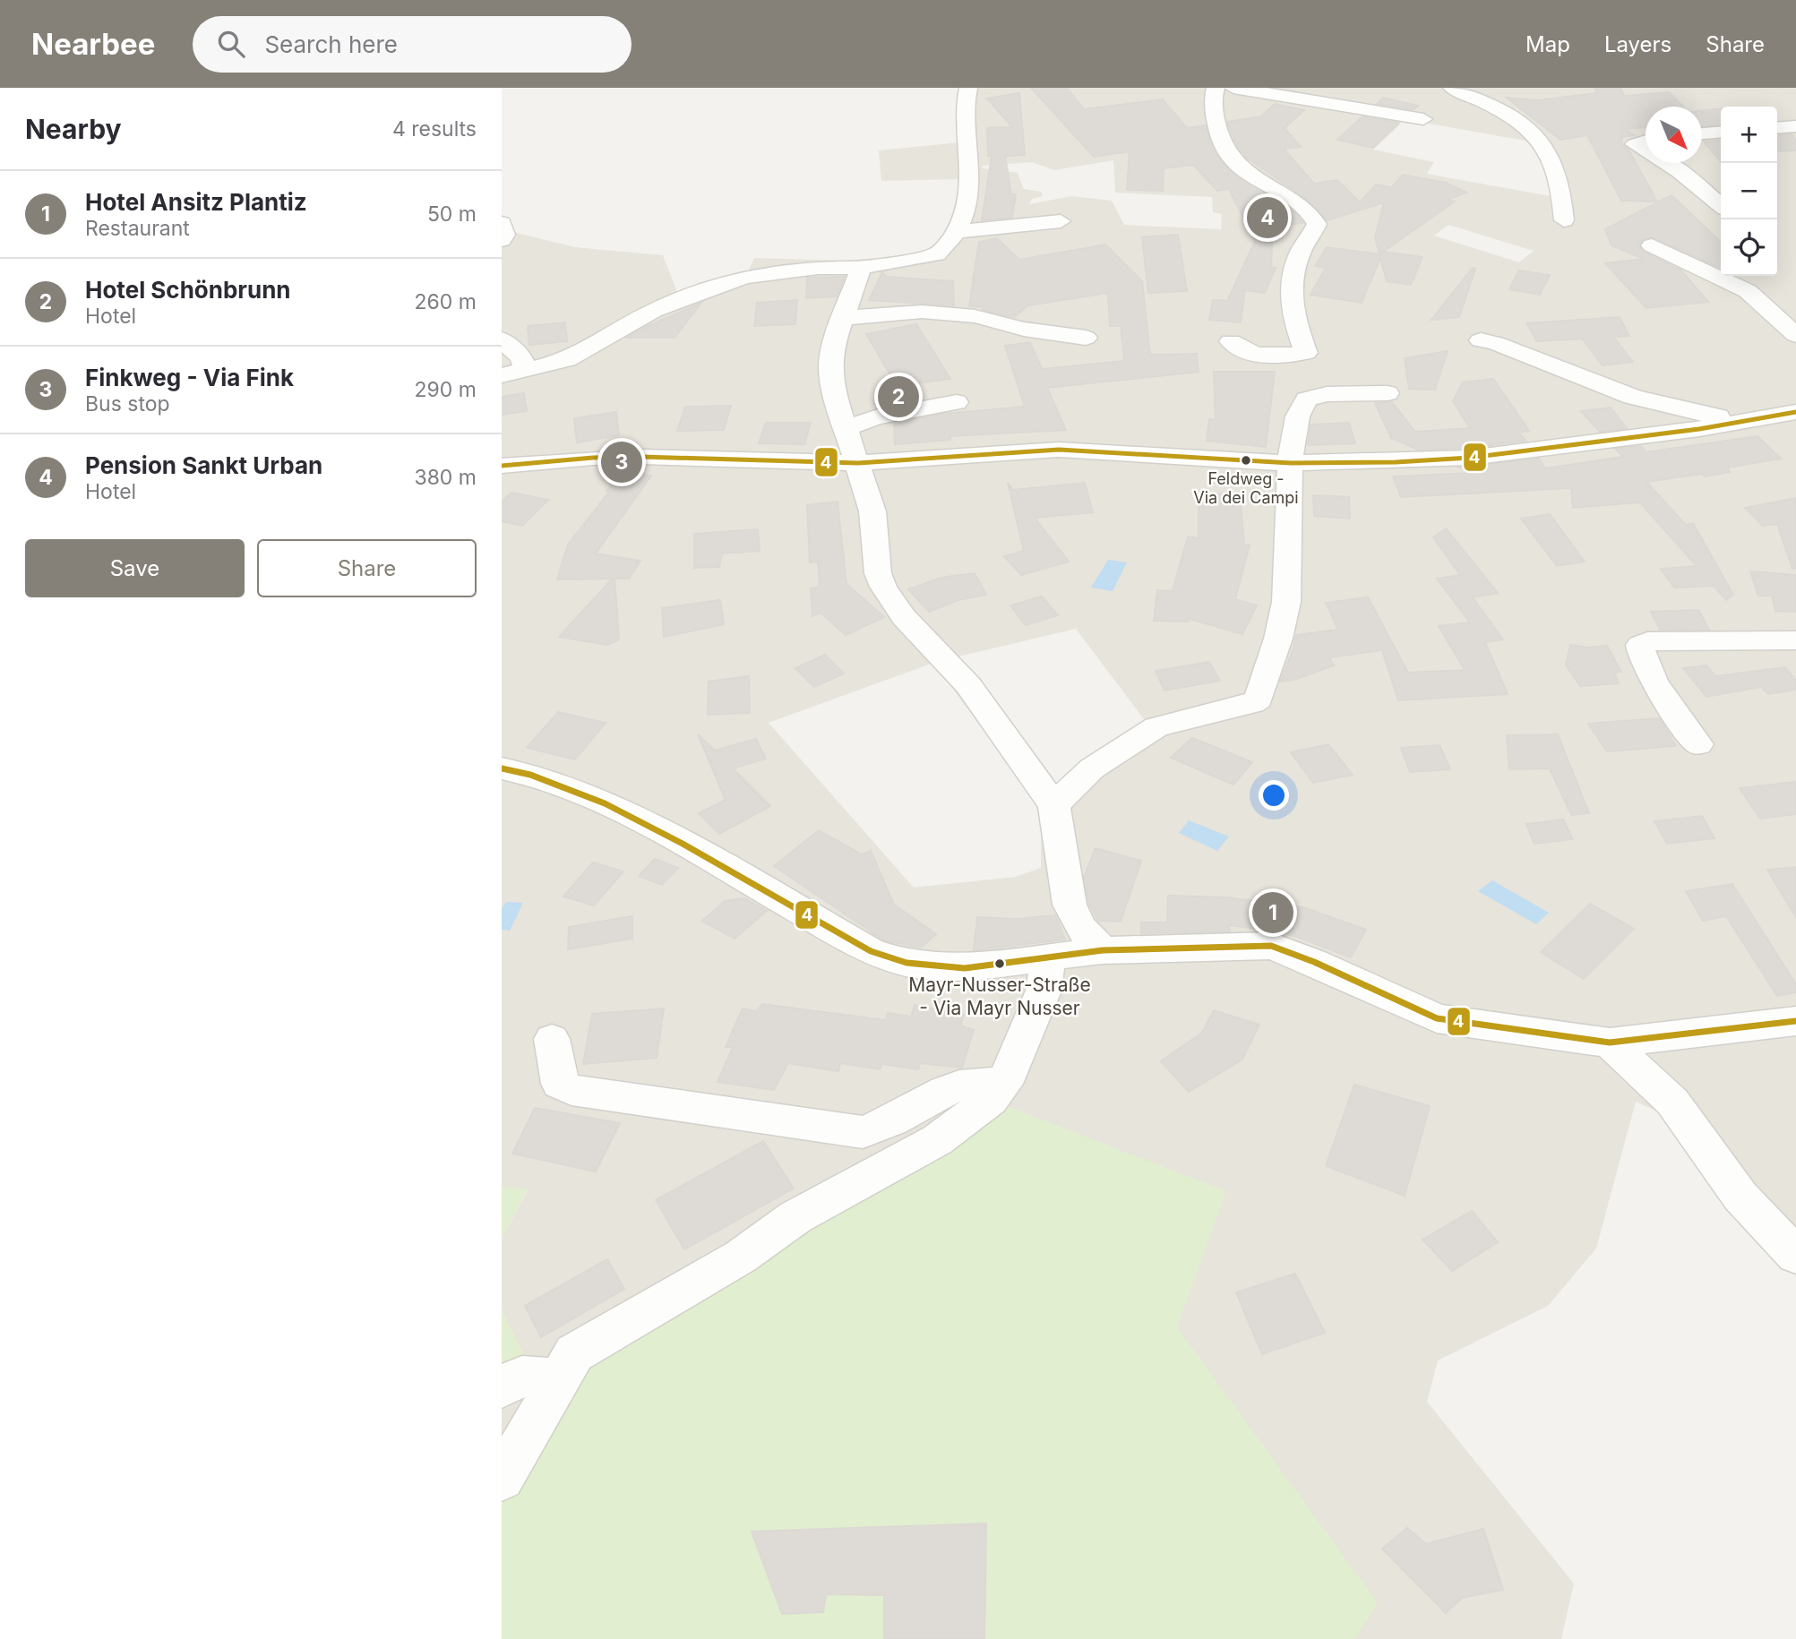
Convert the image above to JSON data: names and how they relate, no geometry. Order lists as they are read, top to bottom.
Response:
{
  "places": ["Feldweg - Via dei Campi", "Mayr-Nusser-Straße - Via Mayr Nusser"],
  "lines": ["transit line 4"],
  "north": "bottom right",
  "page": {
    "header": "Nearbee",
    "search": "Search here",
    "nav": ["Map", "Layers", "Share"],
    "heading": ["Nearby", "4 results"],
    "map_buttons": ["+", "−"],
    "list": [
      {
        "mark": "1",
        "name": "Hotel Ansitz Plantiz",
        "note": "Restaurant",
        "value": "50 m"
      },
      {
        "mark": "2",
        "name": "Hotel Schönbrunn",
        "note": "Hotel",
        "value": "260 m"
      },
      {
        "mark": "3",
        "name": "Finkweg - Via Fink",
        "note": "Bus stop",
        "value": "290 m"
      },
      {
        "mark": "4",
        "name": "Pension Sankt Urban",
        "note": "Hotel",
        "value": "380 m"
      }
    ],
    "pins": [
      "4",
      "2",
      "3",
      "1"
    ],
    "buttons": ["Save", "Share"]
  }
}
